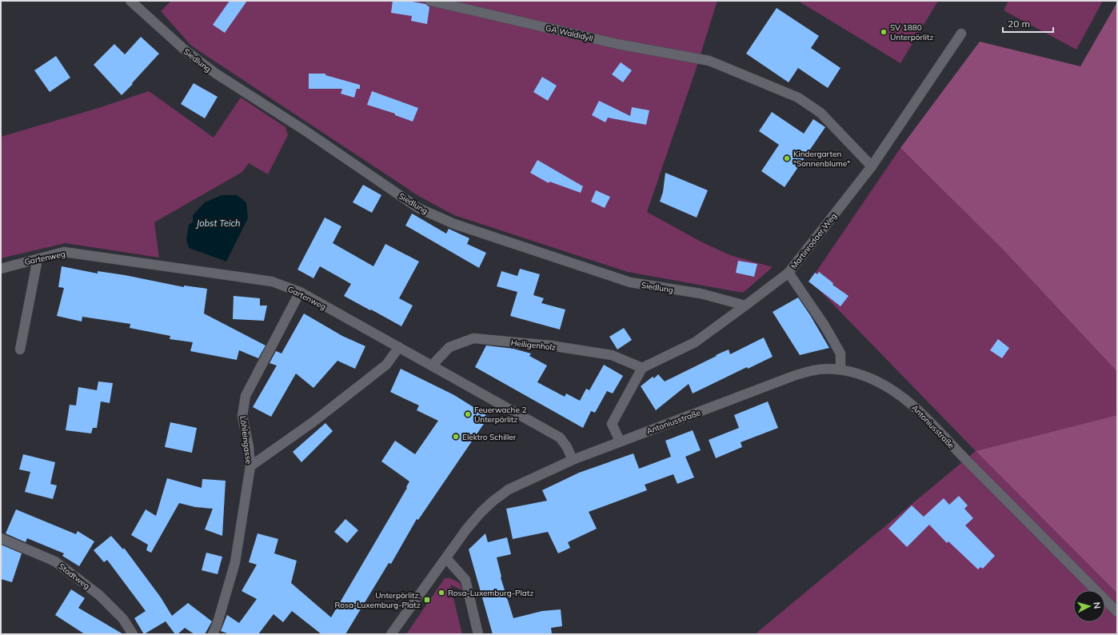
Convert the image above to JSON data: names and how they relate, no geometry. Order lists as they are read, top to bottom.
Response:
{
  "streets": {
    "street": [
      "GA Waldidyll",
      "Siedlung",
      "Martinrodaer Weg",
      "Gartenweg",
      "Heiligenholz",
      "Antoniusstraße",
      "Löhleingasse",
      "Stadtweg"
    ]
  },
  "crossings": [
    ["GA Waldidyll", "Martinrodaer Weg"],
    ["Martinrodaer Weg", "Antoniusstraße"],
    ["Gartenweg", "Heiligenholz"],
    ["Gartenweg", "Antoniusstraße"],
    ["Gartenweg", "Löhleingasse"]
  ],
  "water": ["Jobst Teich"],
  "places": {
    "other": [
      "SV 1880 Unterpörlitz",
      "Kindergarten \"Sonnenblume\"",
      "Feuerwache 2 Unterpörlitz",
      "Elektro Schiller",
      "Rosa-Luxemburg-Platz"
    ],
    "transit": ["Unterpörlitz, Rosa-Luxemburg-Platz"]
  },
  "scale_bar": "20 m",
  "north": "right"
}
